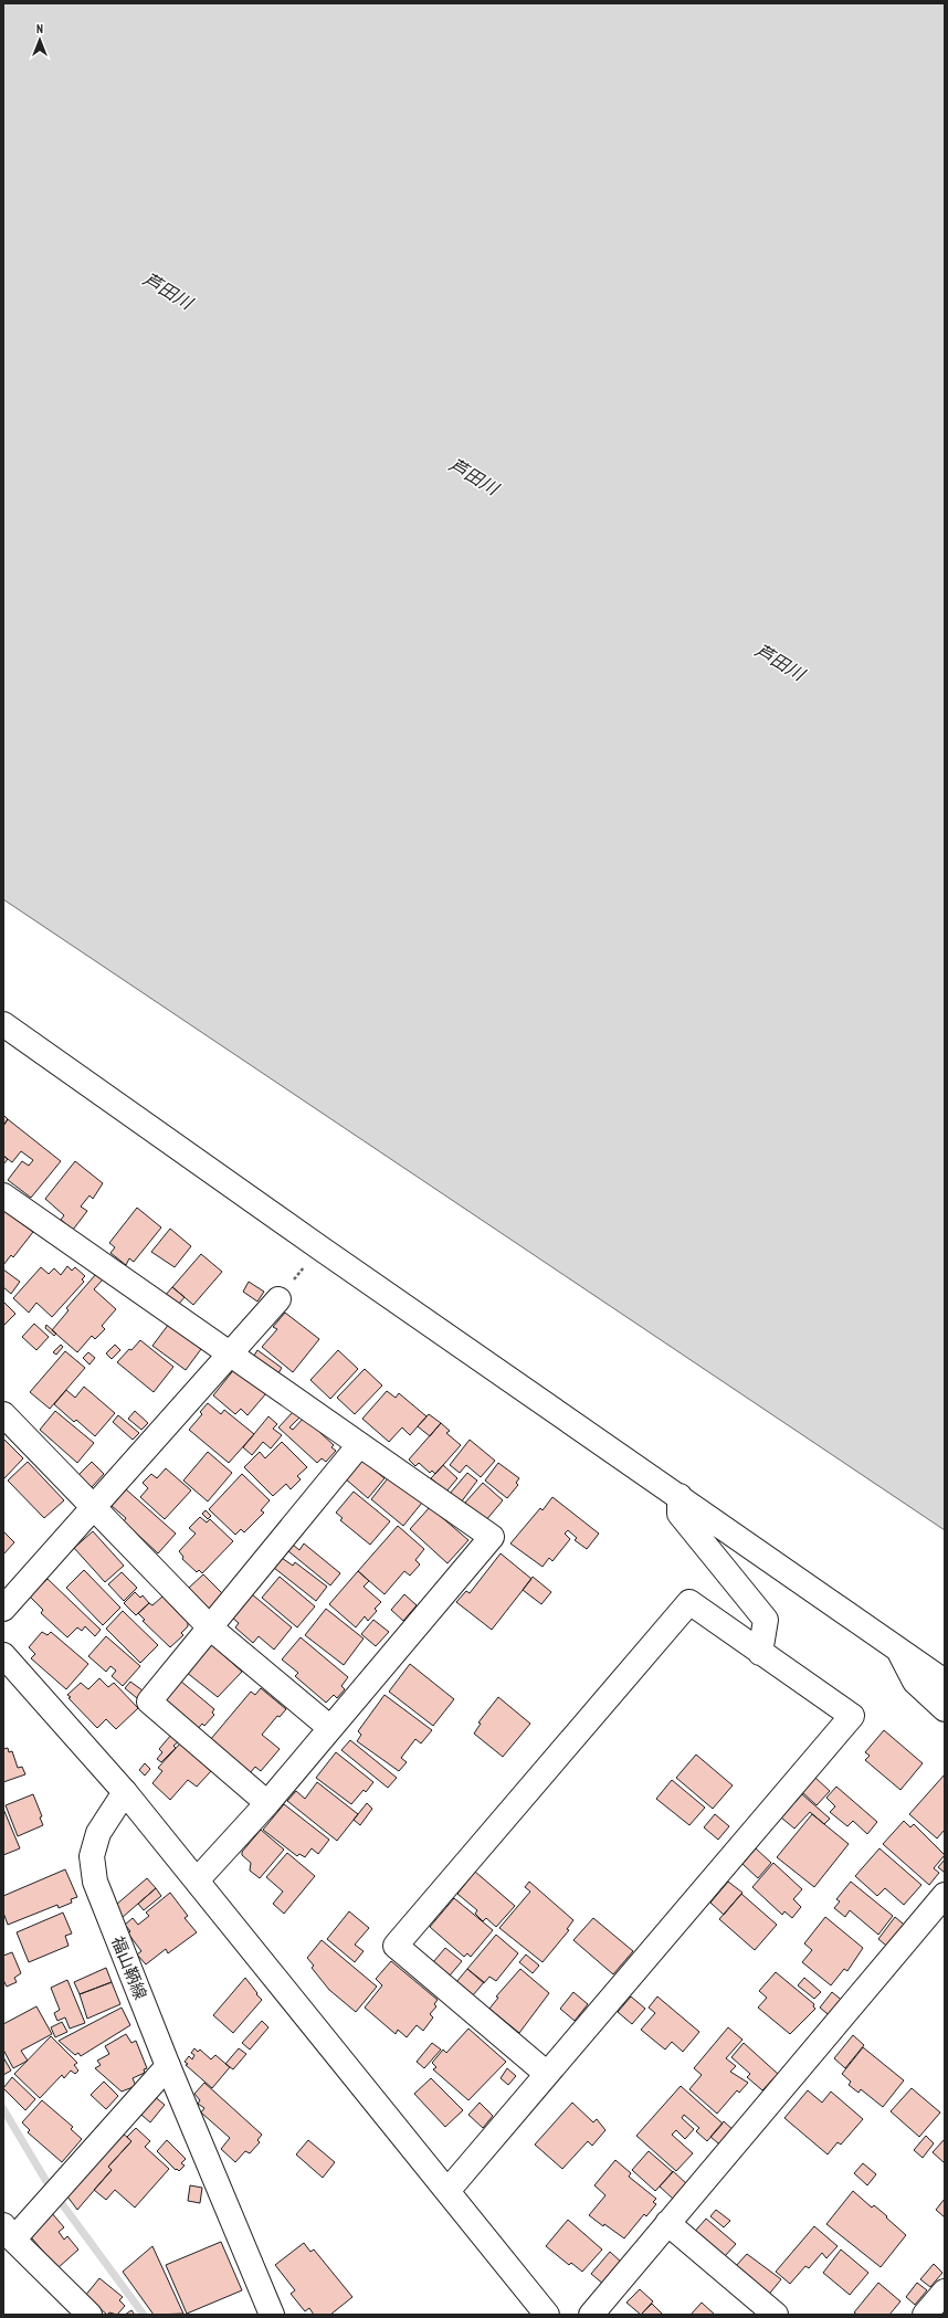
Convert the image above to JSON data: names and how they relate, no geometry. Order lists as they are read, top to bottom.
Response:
{
  "streets": {
    "street": ["福山鞆線"]
  },
  "water": ["芦田川"],
  "north": "top"
}
